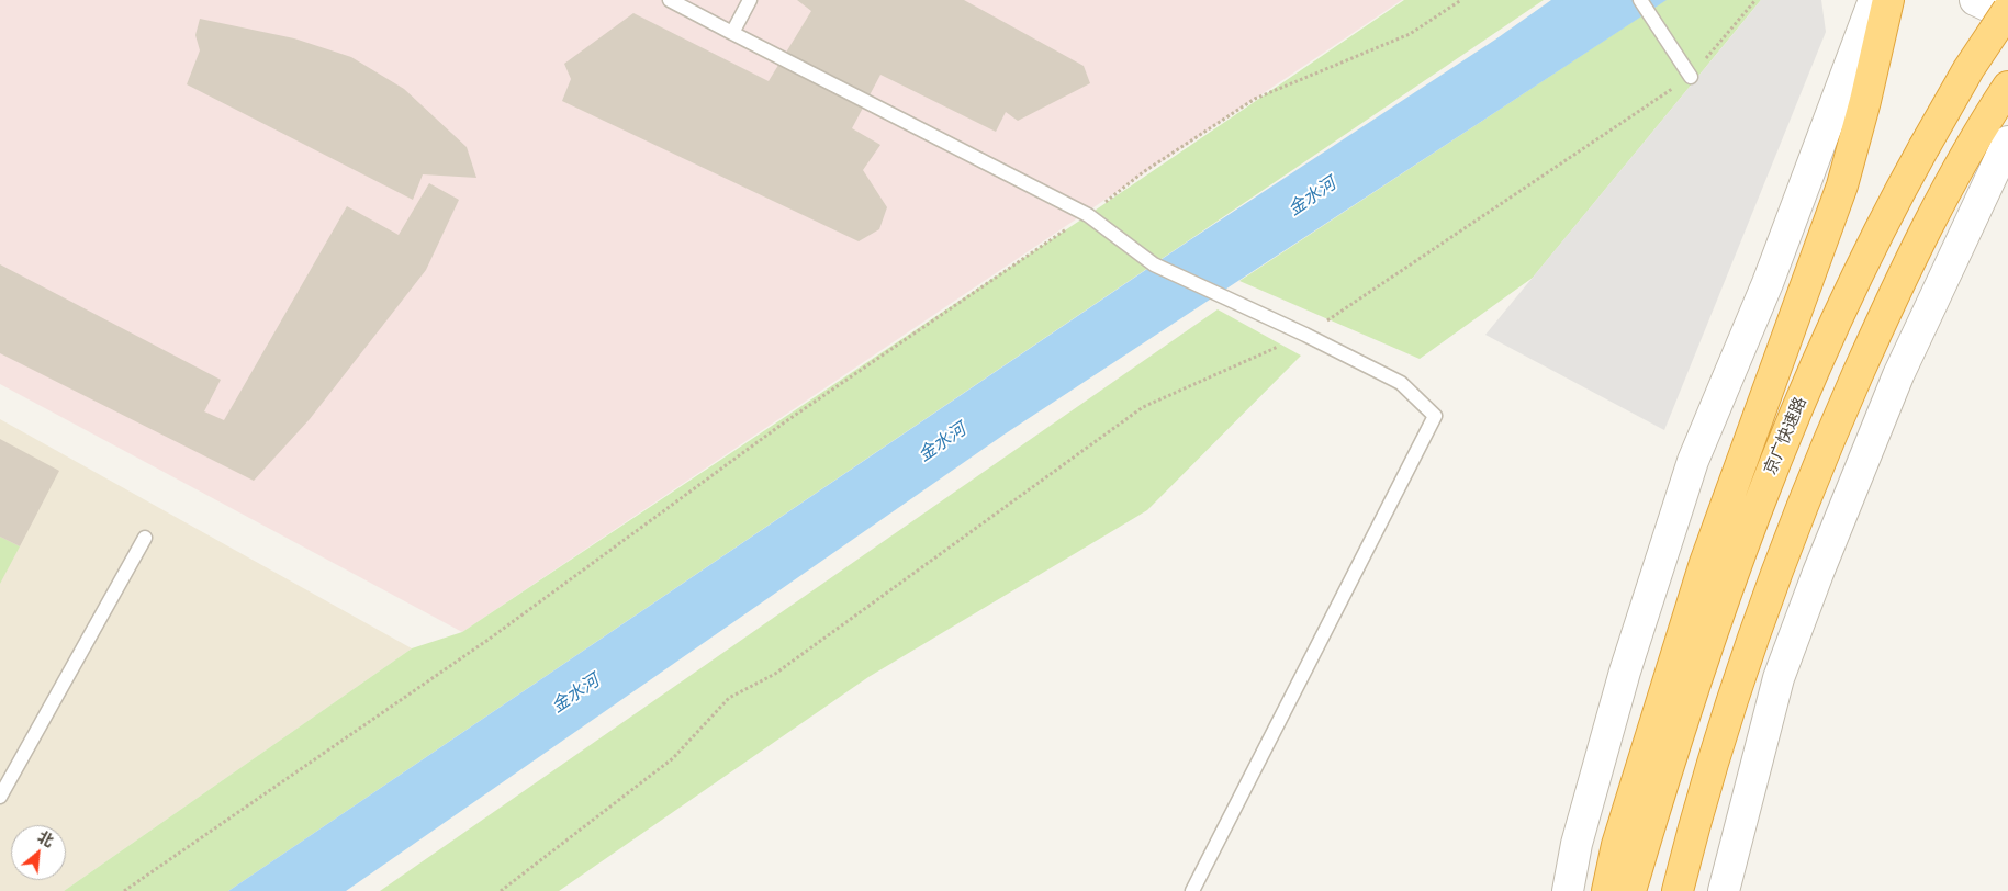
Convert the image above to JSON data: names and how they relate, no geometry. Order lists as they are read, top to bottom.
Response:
{
  "streets": {
    "highway": ["京广快速路"]
  },
  "water": ["金水河"],
  "north": "top right"
}
